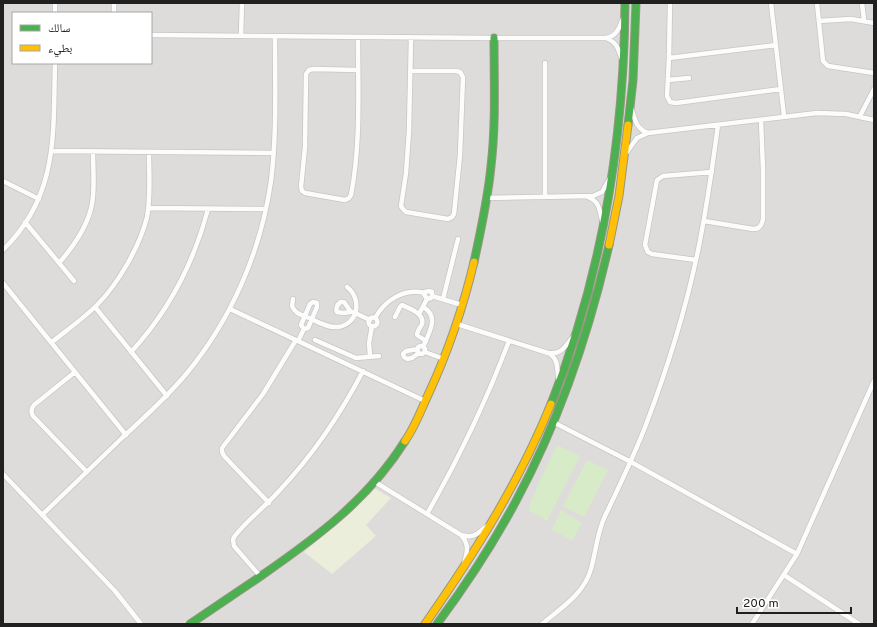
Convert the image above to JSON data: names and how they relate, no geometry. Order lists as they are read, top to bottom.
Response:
{
  "legend": ["سالك", "بطيء"],
  "scale_bar": "200 m"
}
